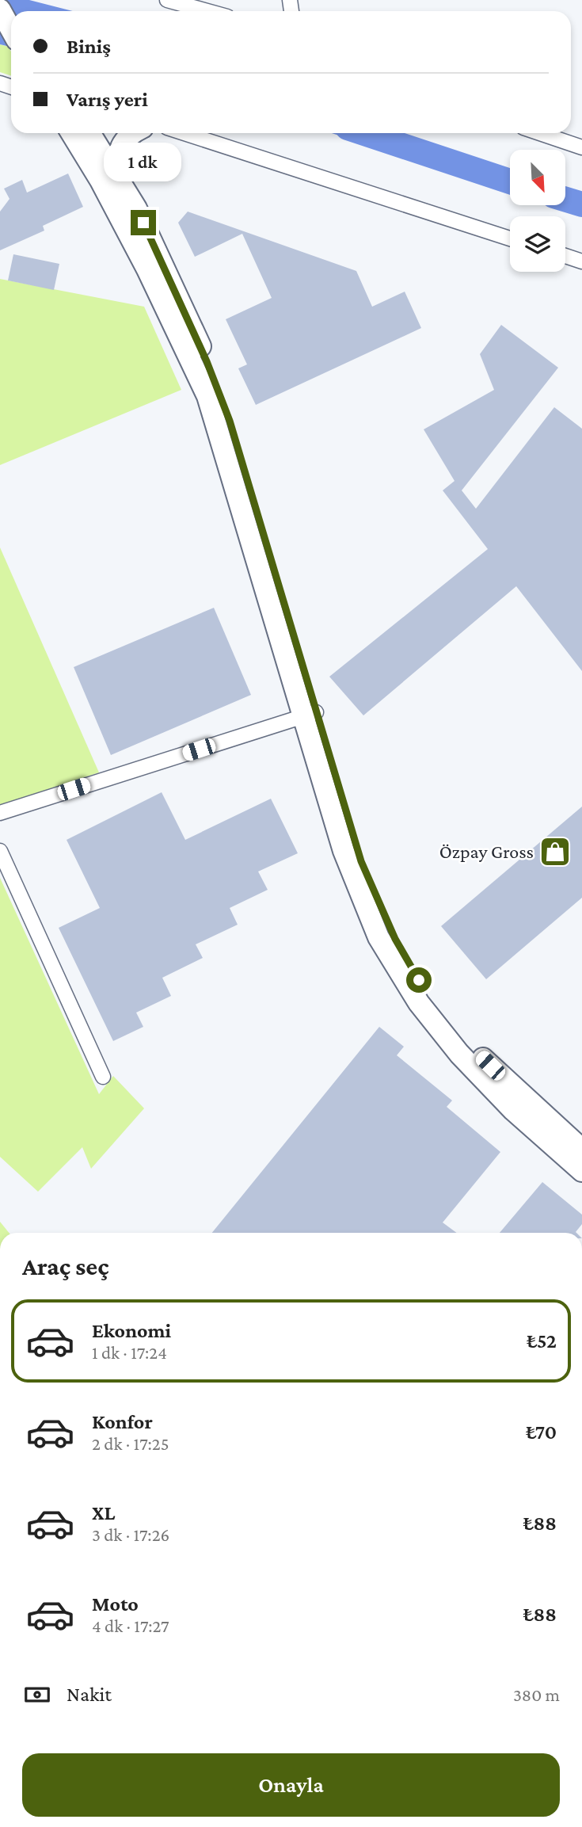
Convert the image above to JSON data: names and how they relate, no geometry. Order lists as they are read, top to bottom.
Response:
{
  "places": {
    "shop": ["Özpay Gross"]
  },
  "north": "bottom right",
  "page": {
    "banner": ["Biniş", "Varış yeri"],
    "bubble": "1 dk",
    "heading": "Araç seç",
    "list": [
      {
        "name": "Ekonomi",
        "note": "1 dk · 17:24",
        "value": "₺52"
      },
      {
        "name": "Konfor",
        "note": "2 dk · 17:25",
        "value": "₺70"
      },
      {
        "name": "XL",
        "note": "3 dk · 17:26",
        "value": "₺88"
      },
      {
        "name": "Moto",
        "note": "4 dk · 17:27",
        "value": "₺88"
      }
    ],
    "pay": ["Nakit", "380 m"],
    "buttons": "Onayla"
  }
}
